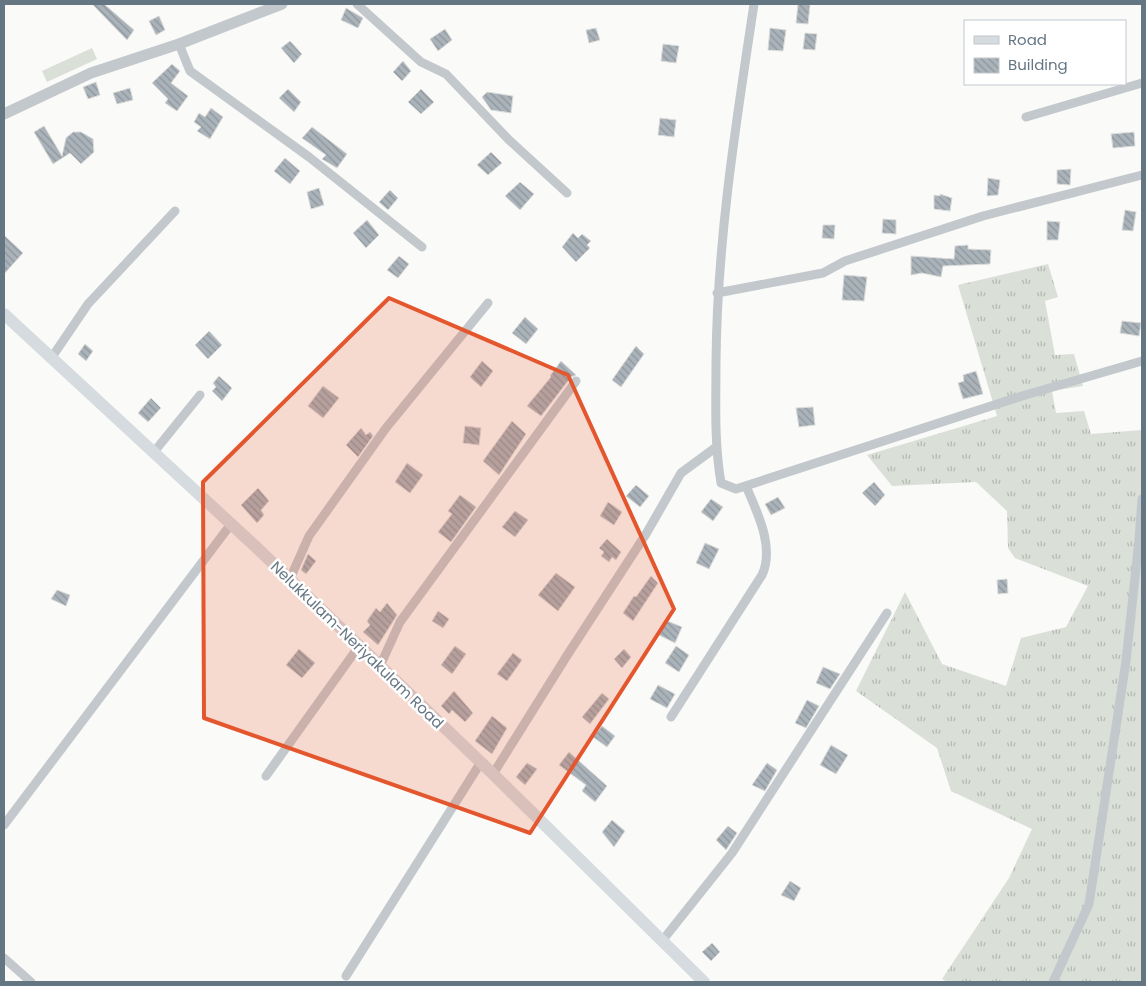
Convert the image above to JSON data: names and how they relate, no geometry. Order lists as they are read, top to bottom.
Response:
{
  "streets": {
    "main road": ["Nelukkulam-Neriyakulam Road"]
  },
  "legend": ["Road", "Building"]
}
